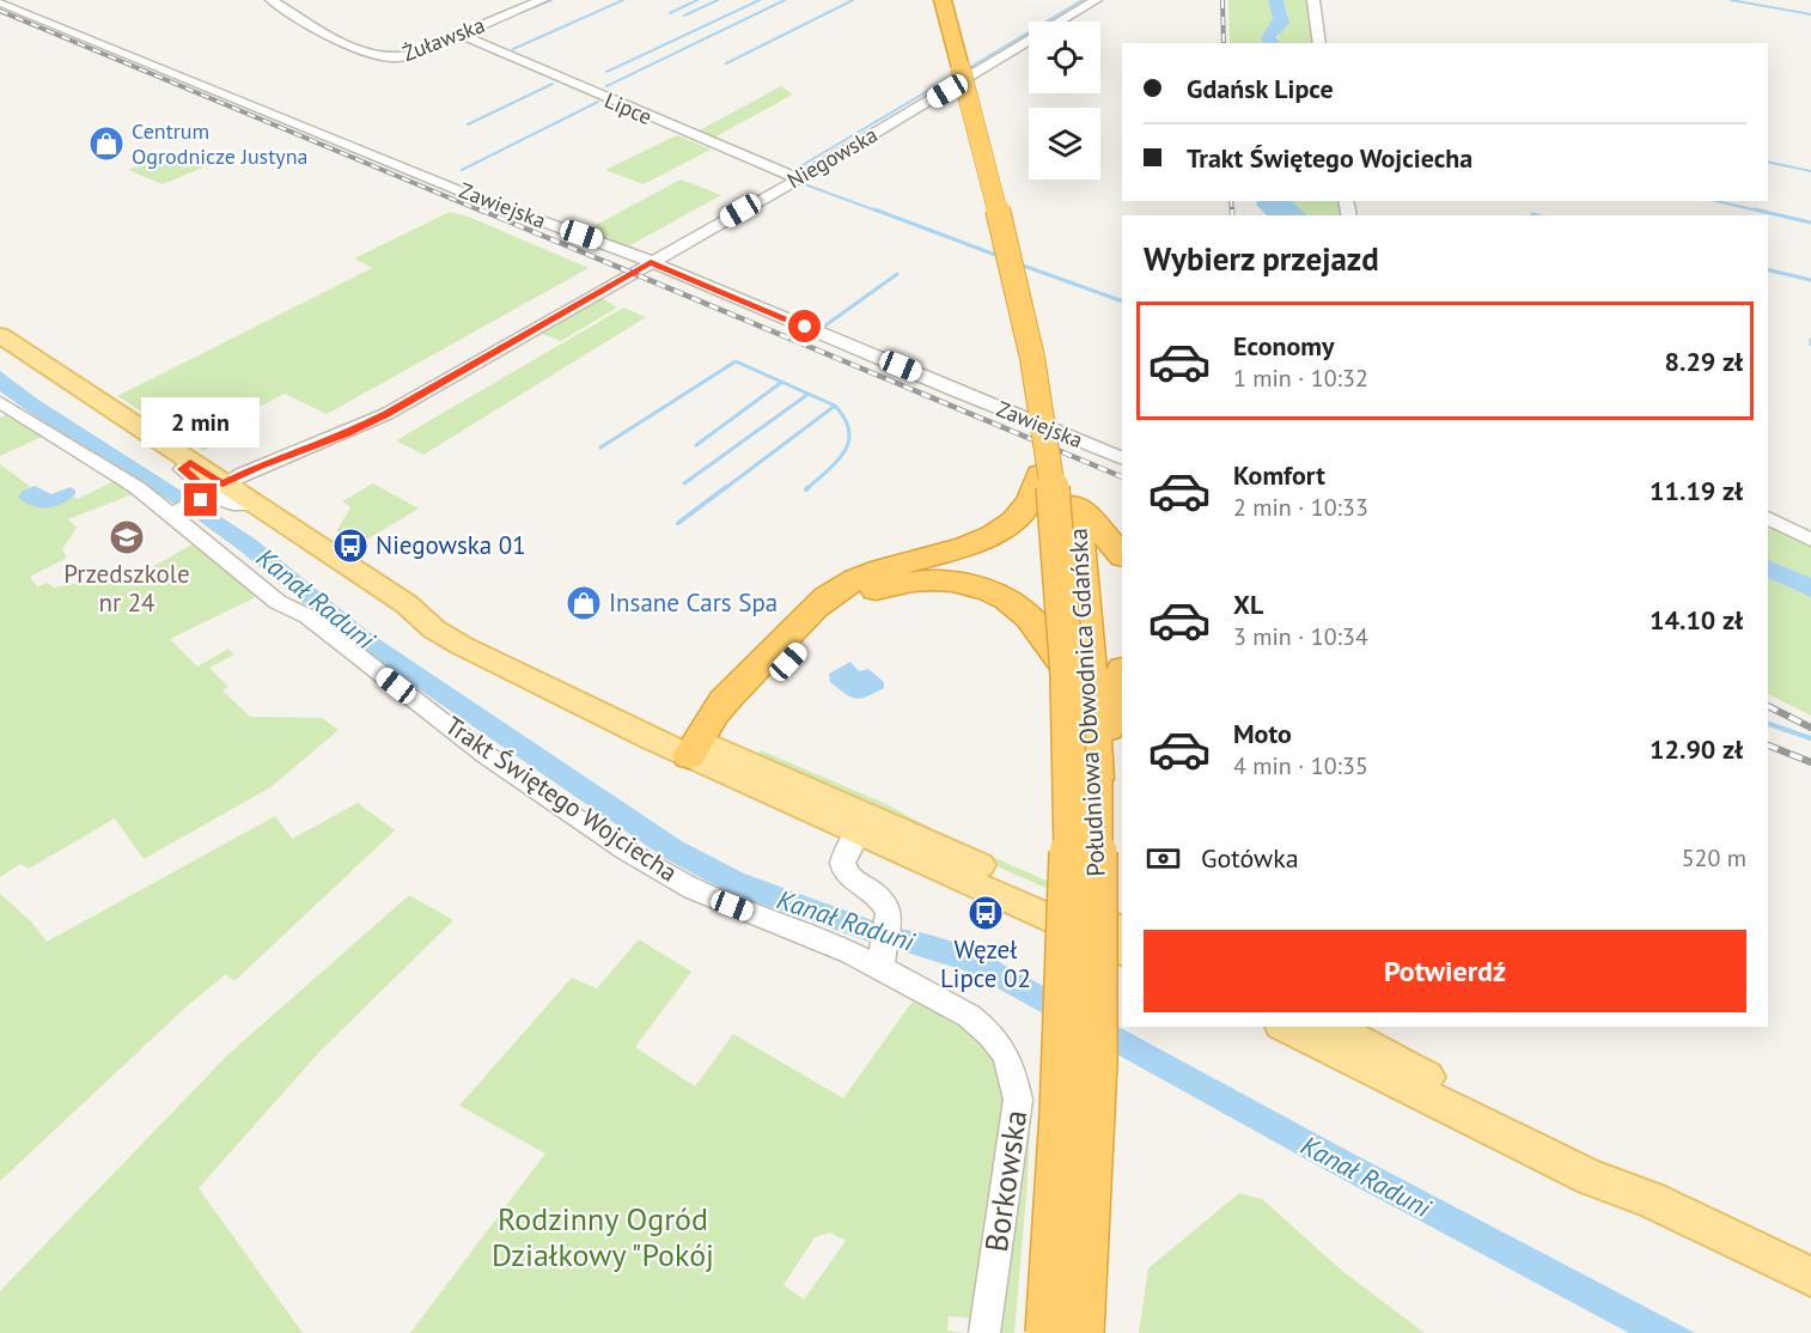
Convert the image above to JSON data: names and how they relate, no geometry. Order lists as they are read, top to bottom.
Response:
{
  "streets": {
    "highway": ["Południowa Obwodnica Gdańska"],
    "street": [
      "Żuławska",
      "Lipce",
      "Niegowska",
      "Zawiejska",
      "Trakt Świętego Wojciecha",
      "Borkowska"
    ]
  },
  "crossings": [
    ["Żuławska", "Lipce"],
    ["Lipce", "Niegowska"],
    ["Niegowska", "Zawiejska"],
    ["Trakt Świętego Wojciecha", "Borkowska"]
  ],
  "water": ["Kanał Raduni"],
  "parks": ["Rodzinny Ogród Działkowy \"Pokój"],
  "places": {
    "shop": ["Centrum Ogrodnicze Justyna", "Insane Cars Spa"],
    "school or university": ["Przedszkole nr 24"],
    "bus stop": ["Niegowska 01", "Węzeł Lipce 02"]
  },
  "page": {
    "banner": ["Gdańsk Lipce", "Trakt Świętego Wojciecha"],
    "heading": "Wybierz przejazd",
    "list": [
      {
        "name": "Economy",
        "note": "1 min · 10:32",
        "value": "8.29 zł"
      },
      {
        "name": "Komfort",
        "note": "2 min · 10:33",
        "value": "11.19 zł"
      },
      {
        "name": "XL",
        "note": "3 min · 10:34",
        "value": "14.10 zł"
      },
      {
        "name": "Moto",
        "note": "4 min · 10:35",
        "value": "12.90 zł"
      }
    ],
    "bubble": "2 min",
    "pay": ["Gotówka", "520 m"],
    "buttons": "Potwierdź"
  }
}
